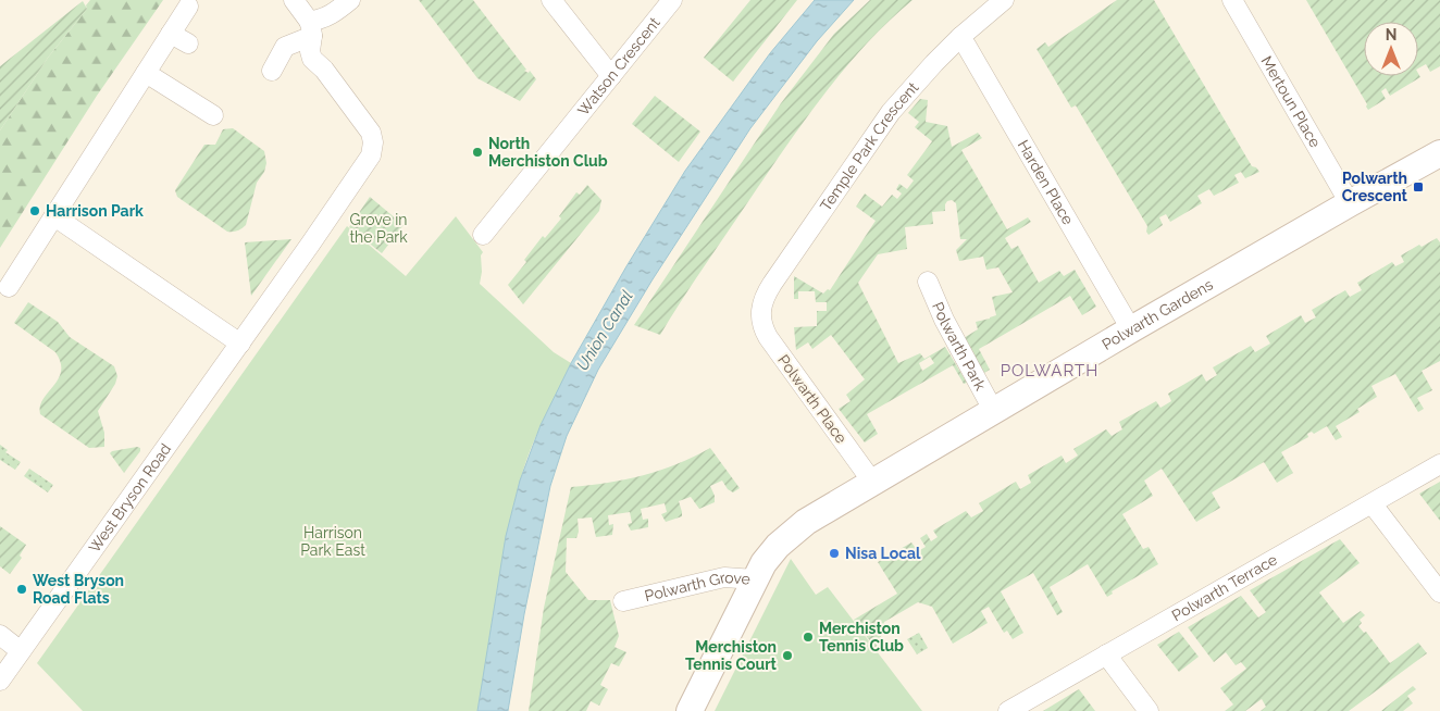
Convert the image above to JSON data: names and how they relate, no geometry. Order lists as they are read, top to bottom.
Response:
{
  "streets": {
    "street": [
      "Watson Crescent",
      "Mertoun Place",
      "Temple Park Crescent",
      "Harden Place",
      "Polwarth Gardens",
      "Polwarth Park",
      "Polwarth Place",
      "West Bryson Road",
      "Polwarth Terrace",
      "Polwarth Grove"
    ]
  },
  "crossings": [
    ["Mertoun Place", "Polwarth Gardens"],
    ["Temple Park Crescent", "Harden Place"],
    ["Temple Park Crescent", "Polwarth Place"],
    ["Harden Place", "Polwarth Gardens"],
    ["Polwarth Gardens", "Polwarth Park"],
    ["Polwarth Gardens", "Polwarth Place"],
    ["Polwarth Gardens", "Polwarth Grove"]
  ],
  "districts": ["POLWARTH"],
  "water": ["Union Canal"],
  "parks": ["Grove in the Park", "Harrison Park East"],
  "places": {
    "other": [
      "North Merchiston Club",
      "Harrison Park",
      "Nisa Local",
      "West Bryson Road Flats",
      "Merchiston Tennis Club",
      "Merchiston Tennis Court"
    ],
    "transit": ["Polwarth Crescent"]
  },
  "north": "top"
}
